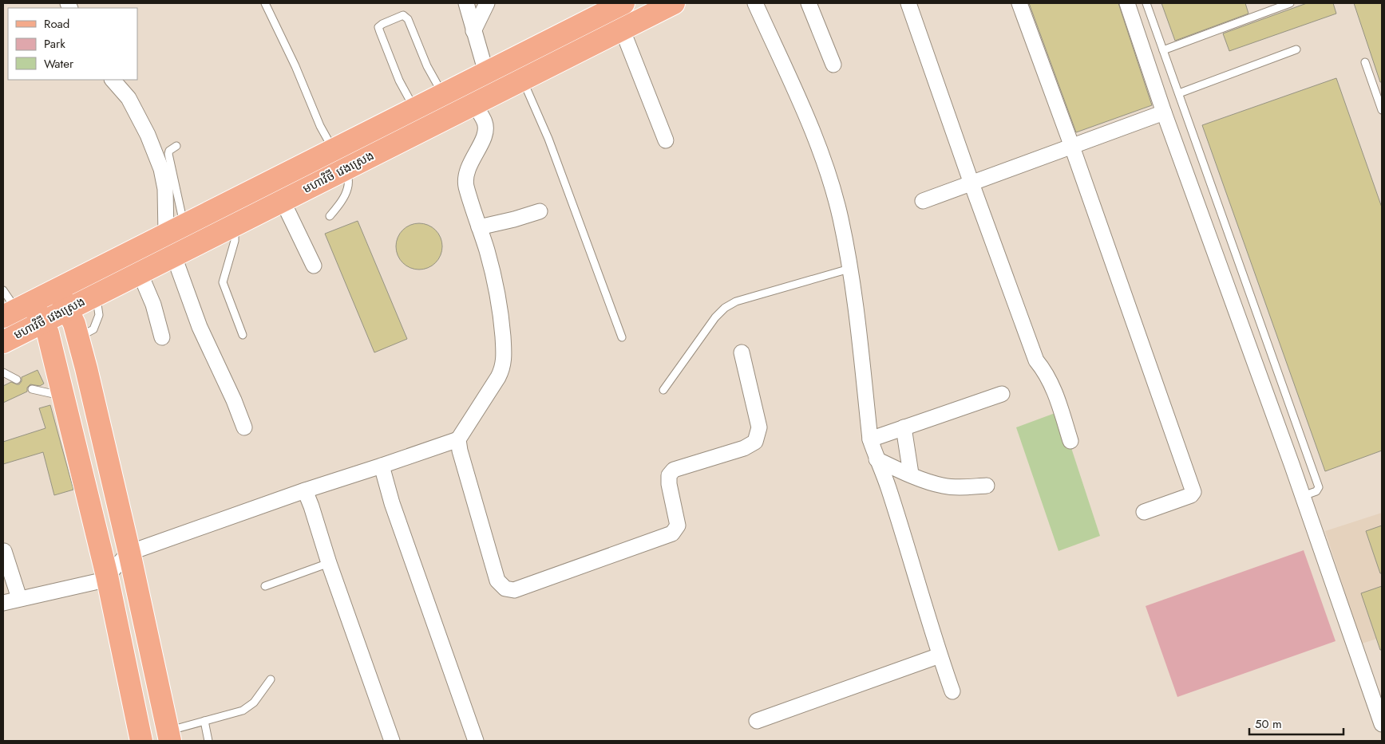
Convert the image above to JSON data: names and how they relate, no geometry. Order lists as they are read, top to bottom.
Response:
{
  "streets": {
    "main road": ["មហាវិថី វេងស្រេង"]
  },
  "legend": ["Road", "Park", "Water"],
  "scale_bar": "50 m"
}
